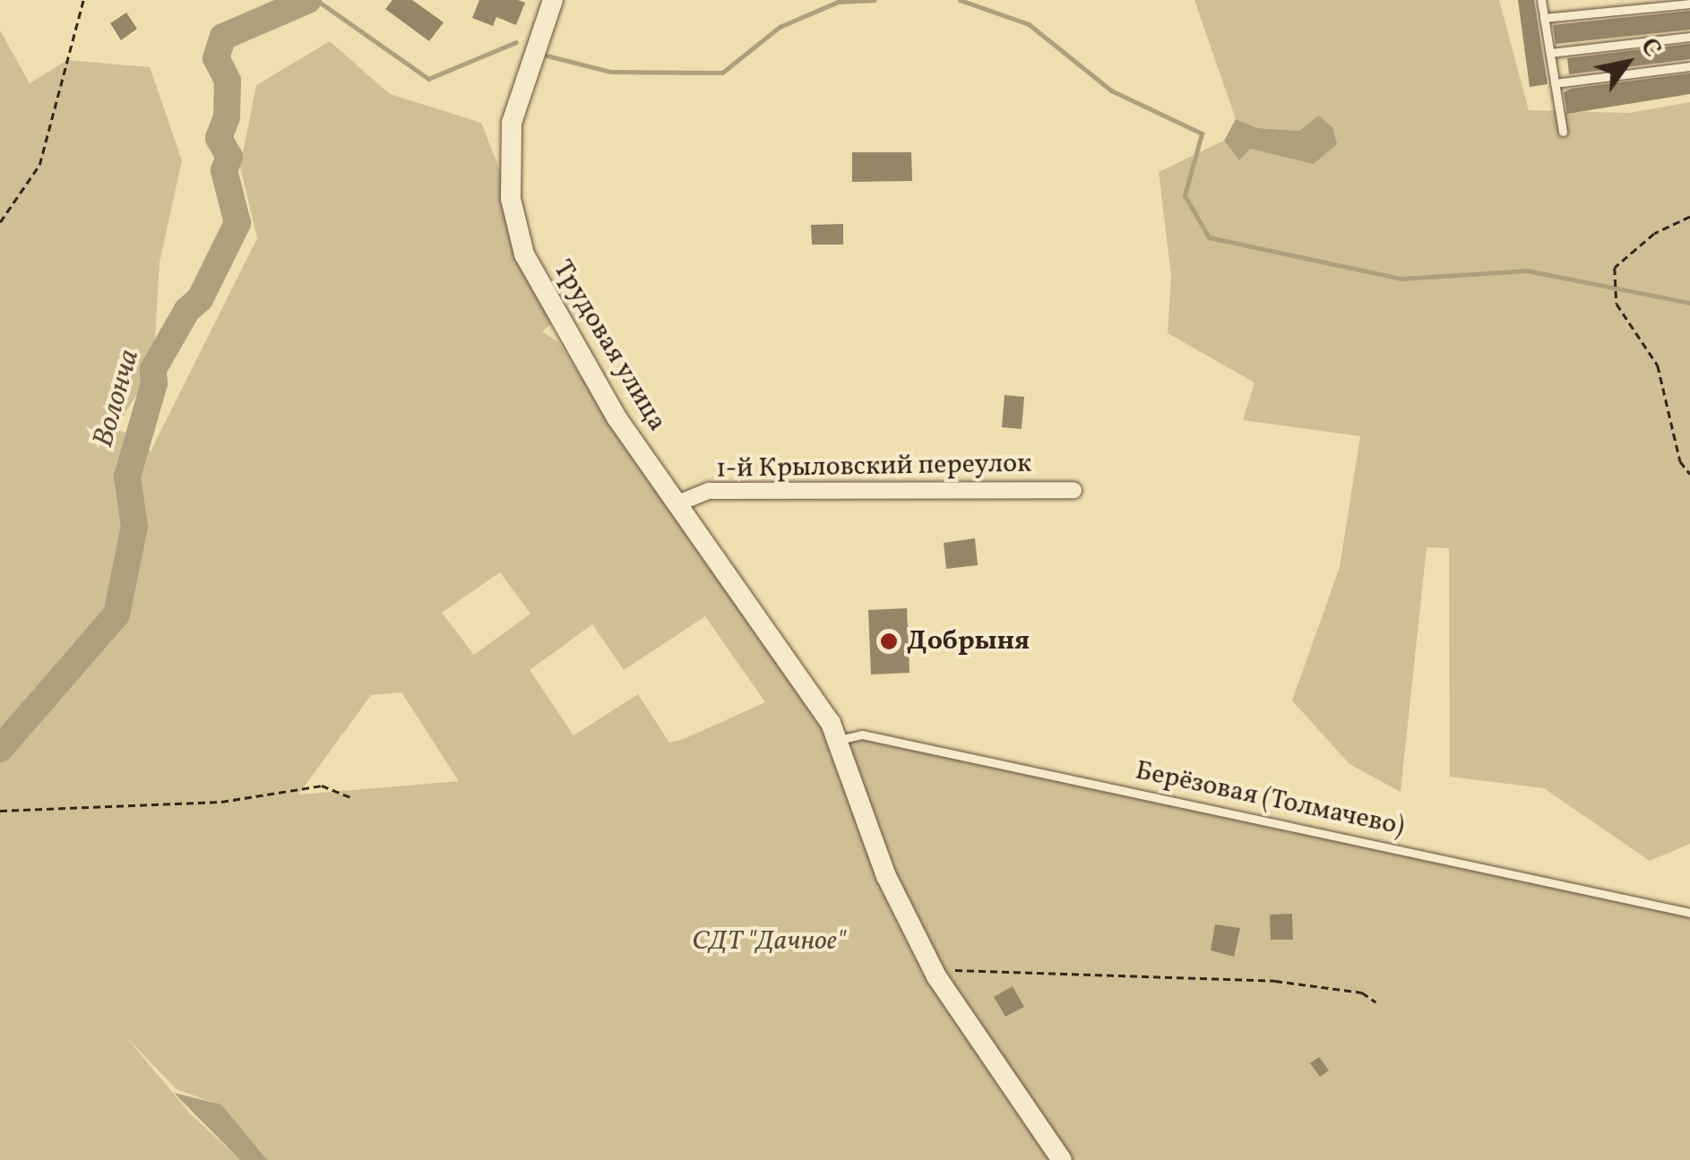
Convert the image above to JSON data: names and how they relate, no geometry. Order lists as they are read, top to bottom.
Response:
{
  "streets": {
    "street": ["Трудовая улица", "1-й Крыловский переулок"],
    "lane": ["Берёзовая (Толмачево)"]
  },
  "crossings": [
    ["Трудовая улица", "1-й Крыловский переулок"],
    ["Трудовая улица", "Берёзовая (Толмачево)"]
  ],
  "water": ["Волонча"],
  "parks": ["СДТ \"Дачное\""],
  "places": ["Добрыня"],
  "north": "top right"
}
